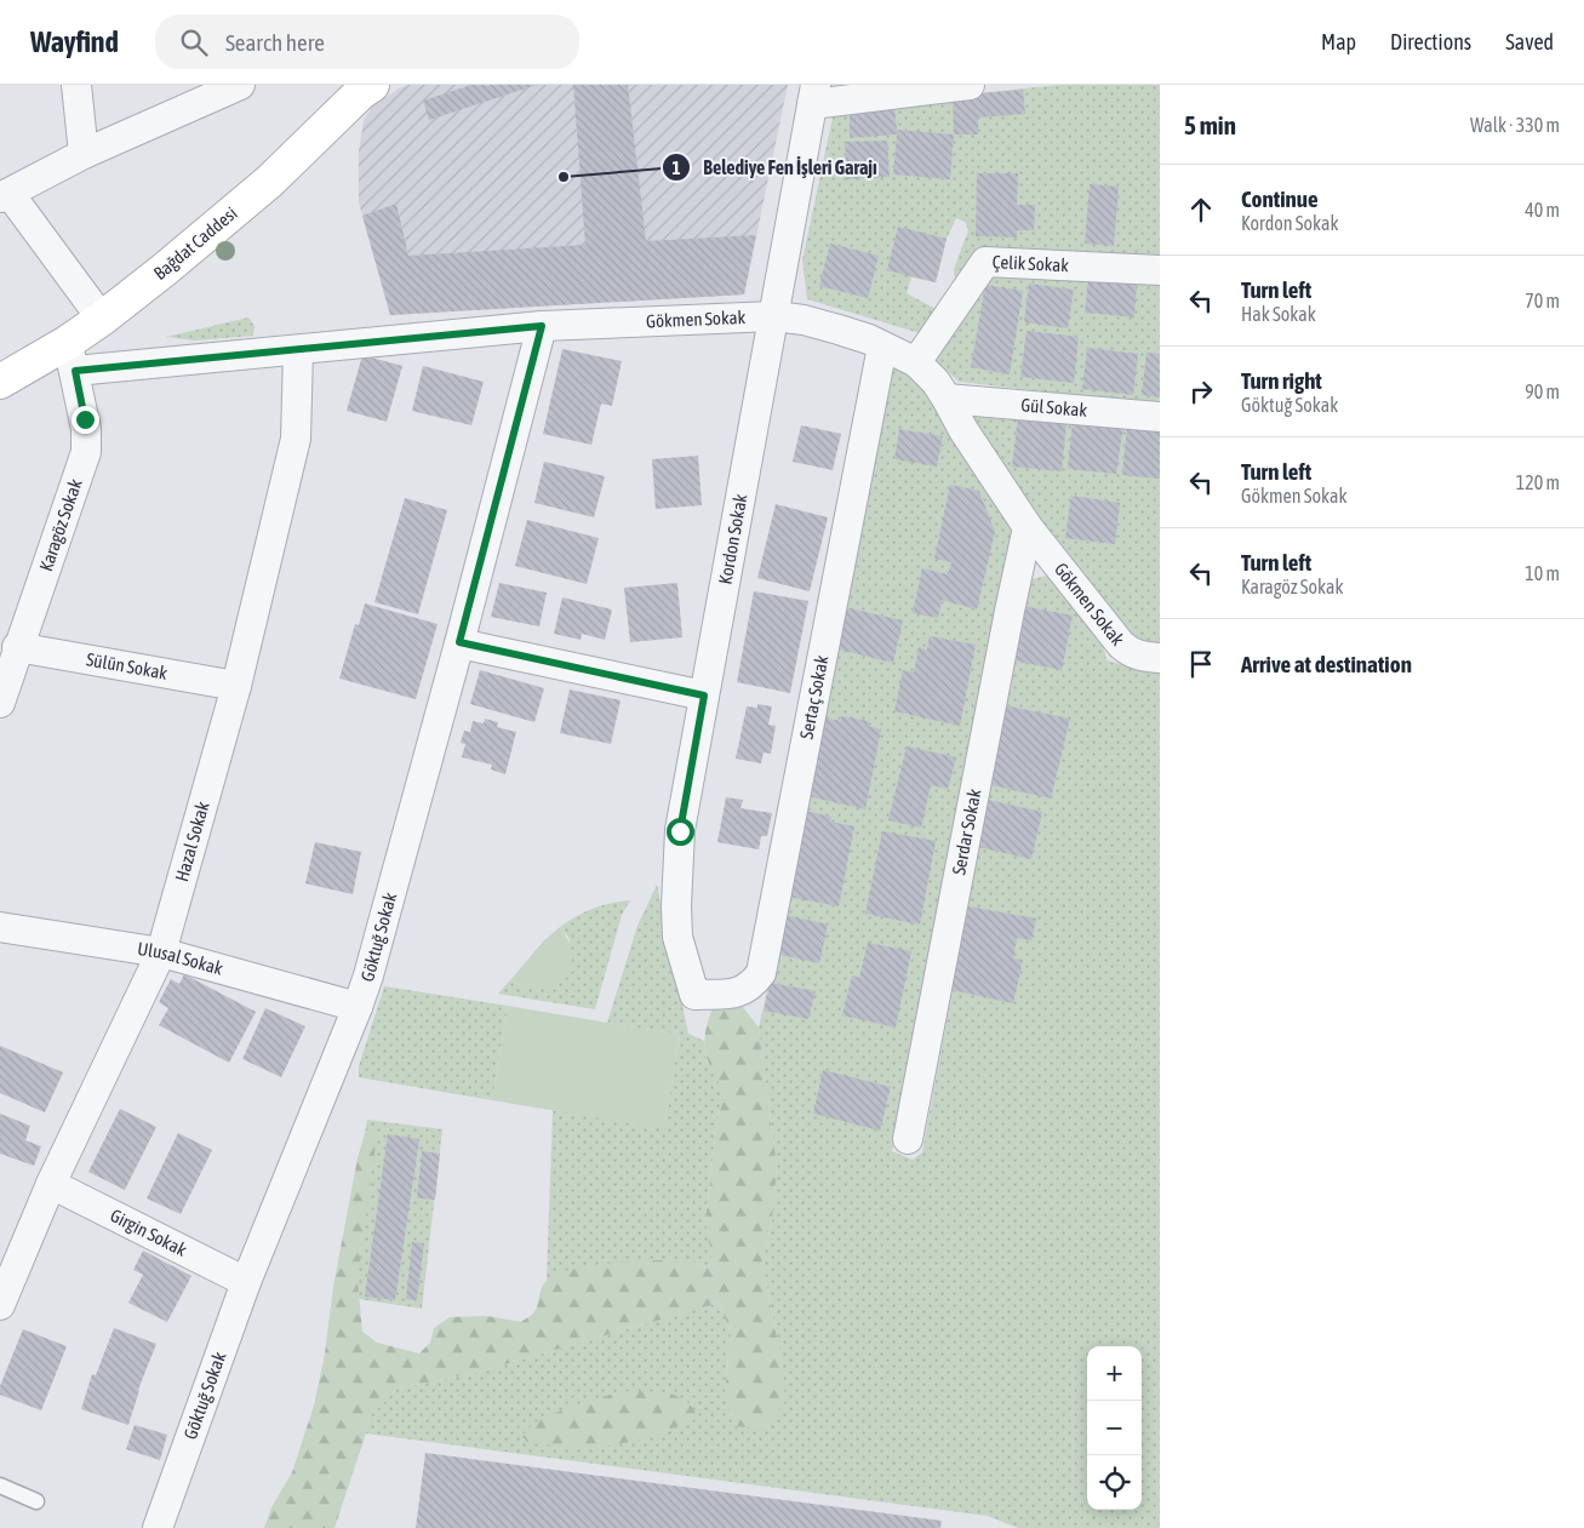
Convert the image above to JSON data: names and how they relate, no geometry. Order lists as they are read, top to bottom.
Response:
{
  "streets": {
    "main road": ["Bağdat Caddesi"],
    "street": [
      "Çelik Sokak",
      "Gökmen Sokak",
      "Gül Sokak",
      "Karagöz Sokak",
      "Kordon Sokak",
      "Sülün Sokak",
      "Sertaç Sokak",
      "Serdar Sokak",
      "Hazal Sokak",
      "Göktuğ Sokak",
      "Ulusal Sokak",
      "Girgin Sokak"
    ]
  },
  "crossings": [
    ["Bağdat Caddesi", "Gökmen Sokak"],
    ["Bağdat Caddesi", "Karagöz Sokak"],
    ["Çelik Sokak", "Gökmen Sokak"],
    ["Gökmen Sokak", "Gül Sokak"],
    ["Gökmen Sokak", "Karagöz Sokak"],
    ["Gökmen Sokak", "Kordon Sokak"],
    ["Gökmen Sokak", "Sertaç Sokak"],
    ["Gökmen Sokak", "Serdar Sokak"],
    ["Gökmen Sokak", "Hazal Sokak"],
    ["Gökmen Sokak", "Göktuğ Sokak"],
    ["Karagöz Sokak", "Sülün Sokak"],
    ["Kordon Sokak", "Sertaç Sokak"],
    ["Sülün Sokak", "Hazal Sokak"],
    ["Hazal Sokak", "Ulusal Sokak"],
    ["Hazal Sokak", "Girgin Sokak"],
    ["Göktuğ Sokak", "Ulusal Sokak"],
    ["Göktuğ Sokak", "Girgin Sokak"]
  ],
  "places": ["Belediye Fen İşleri Garajı"],
  "page": {
    "header": "Wayfind",
    "search": "Search here",
    "nav": ["Map", "Directions", "Saved"],
    "heading": ["5 min", "Walk · 330 m"],
    "list": [
      ["Continue", "Kordon Sokak", "40 m"],
      ["Turn left", "Hak Sokak", "70 m"],
      ["Turn right", "Göktuğ Sokak", "90 m"],
      ["Turn left", "Gökmen Sokak", "120 m"],
      ["Turn left", "Karagöz Sokak", "10 m"],
      "Arrive at destination"
    ],
    "map_buttons": ["+", "−"]
  }
}
